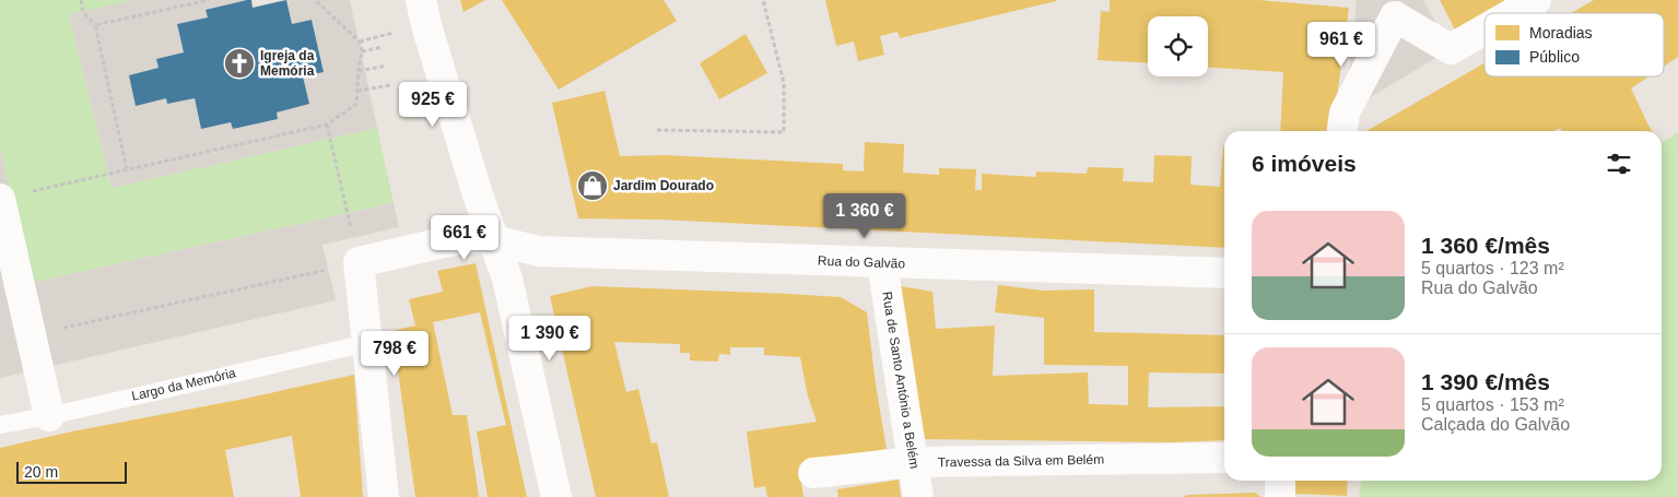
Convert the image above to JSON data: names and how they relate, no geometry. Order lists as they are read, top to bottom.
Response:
{
  "streets": {
    "street": ["Rua do Galvão", "Rua de Santo António a Belém", "Travessa da Silva em Belém"],
    "lane": ["Largo da Memória"]
  },
  "crossings": [
    ["Rua do Galvão", "Rua de Santo António a Belém"],
    ["Rua de Santo António a Belém", "Travessa da Silva em Belém"]
  ],
  "places": {
    "church": ["Igreja da Memória"],
    "shop": ["Jardim Dourado"]
  },
  "legend": ["Moradias", "Público"],
  "scale_bar": "20 m",
  "page": {
    "price": [
      "961 €",
      "925 €",
      "1 360 €",
      "661 €",
      "1 390 €",
      "798 €"
    ],
    "heading": "6 imóveis",
    "list": [
      {
        "name": "1 360 €/mês",
        "note": "5 quartos · 123 m² · Rua do Galvão"
      },
      {
        "name": "1 390 €/mês",
        "note": "5 quartos · 153 m² · Calçada do Galvão"
      }
    ],
    "scale": "20 m"
  }
}
